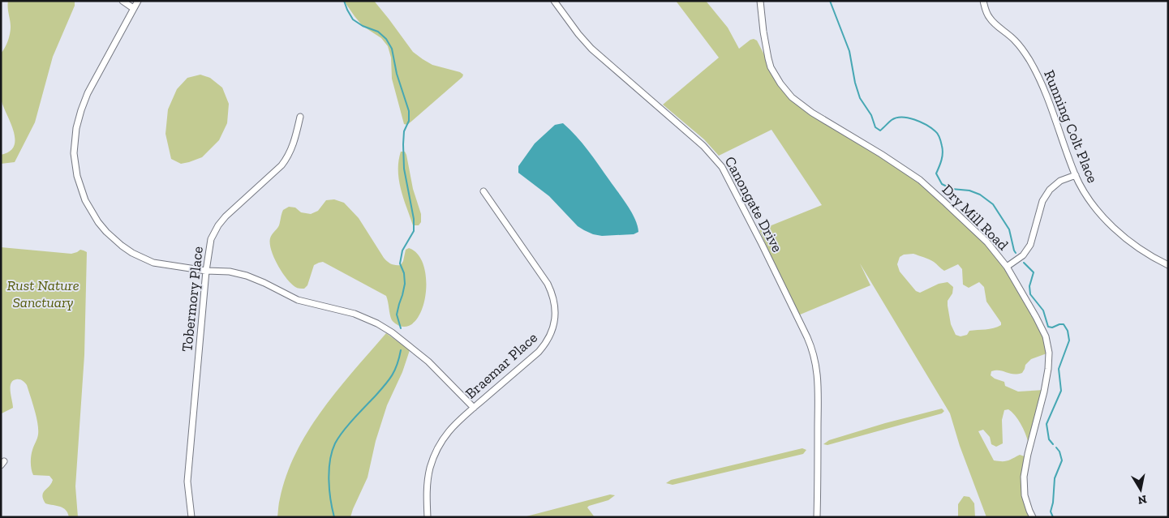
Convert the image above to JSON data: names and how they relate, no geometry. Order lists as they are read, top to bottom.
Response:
{
  "streets": {
    "street": [
      "Running Colt Place",
      "Canongate Drive",
      "Dry Mill Road",
      "Tobermory Place",
      "Braemar Place"
    ]
  },
  "parks": ["Rust Nature Sanctuary"],
  "north": "bottom"
}
